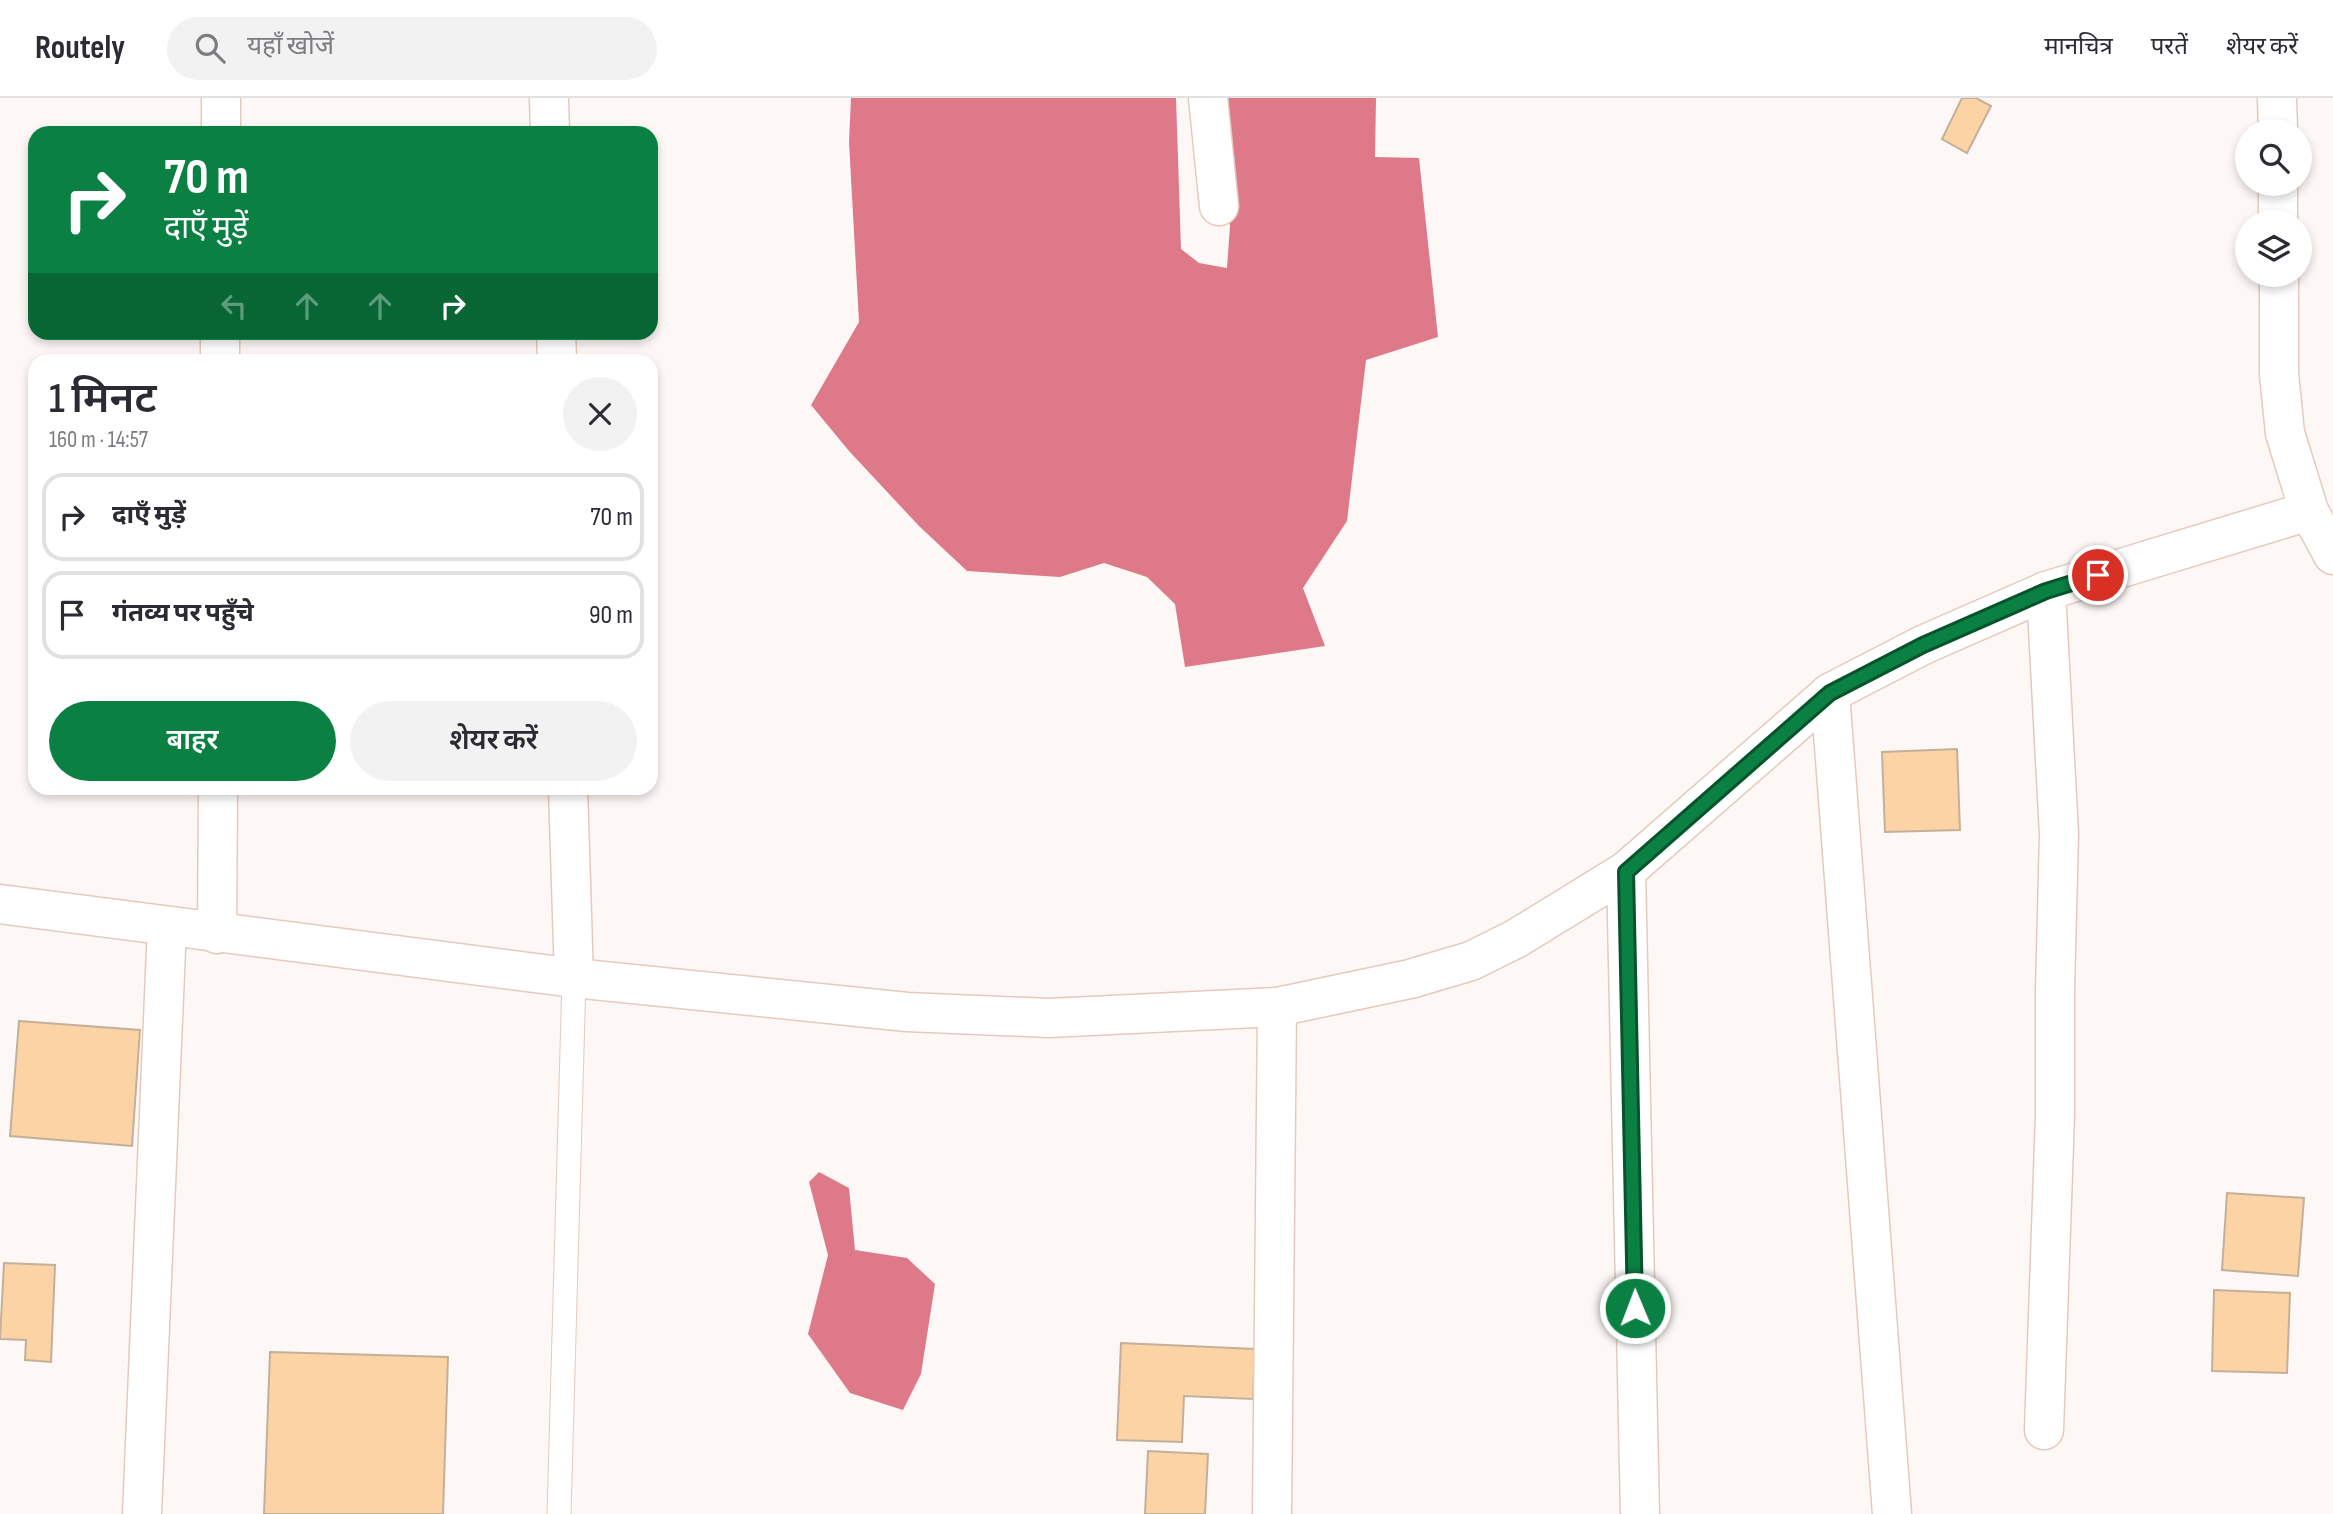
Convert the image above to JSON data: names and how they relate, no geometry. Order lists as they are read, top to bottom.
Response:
{
  "page": {
    "header": "Routely",
    "search": "यहाँ खोजें",
    "nav": ["मानचित्र", "परतें", "शेयर करें"],
    "turn": ["70 m", "दाएँ मुड़ें"],
    "heading": ["1 मिनट", "160 m · 14:57"],
    "list": [
      {
        "name": "दाएँ मुड़ें",
        "value": "70 m"
      },
      {
        "name": "गंतव्य पर पहुँचे",
        "value": "90 m"
      }
    ],
    "buttons": ["बाहर", "शेयर करें"]
  }
}
